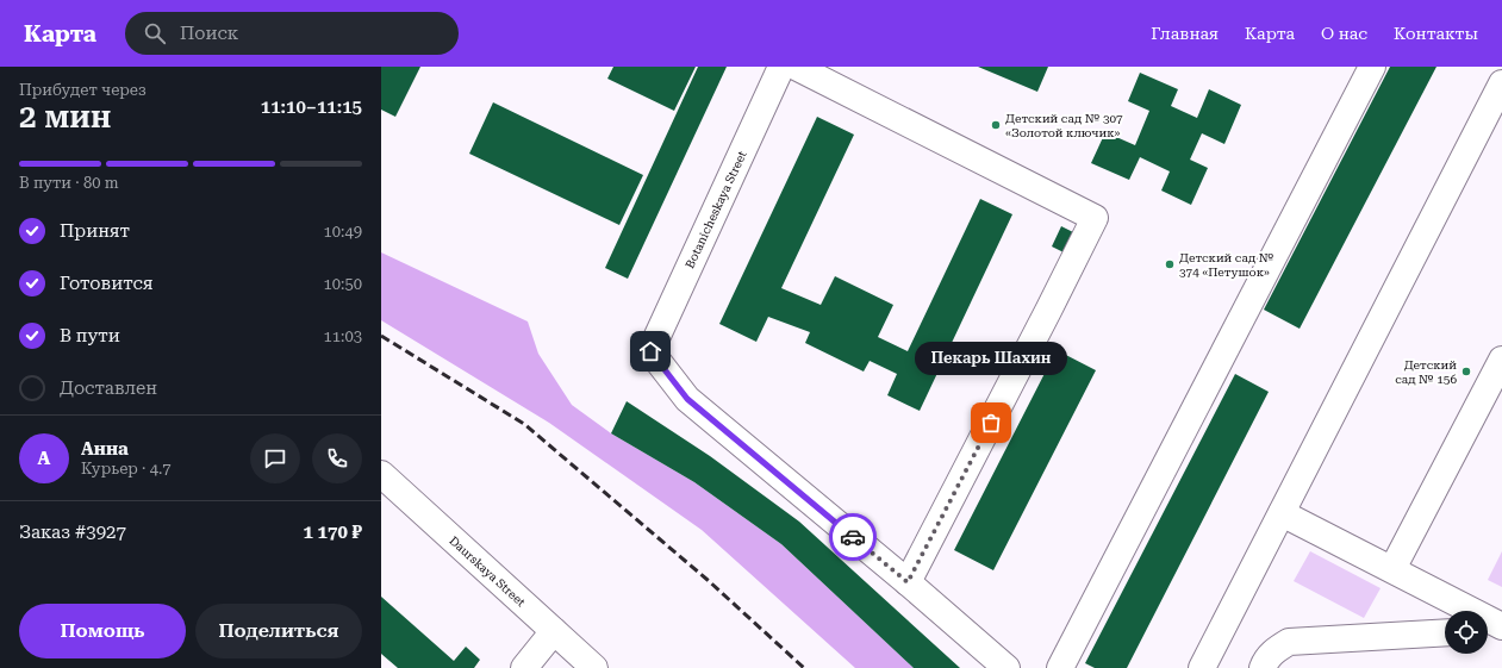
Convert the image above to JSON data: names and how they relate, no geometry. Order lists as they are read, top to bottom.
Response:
{
  "streets": {
    "street": ["Botanicheskaya Street", "Daurskaya Street"]
  },
  "places": [
    "Детский сад № 307 «Золотой ключик»",
    "Детский сад № 374 «Петушок»",
    "Детский сад № 156",
    "Пекарь Шахин"
  ],
  "page": {
    "header": "Карта",
    "search": "Поиск",
    "nav": [
      "Главная",
      "Карта",
      "О нас",
      "Контакты"
    ],
    "heading": ["2 мин", "Прибудет через", "11:10–11:15"],
    "panel": [
      "Анна",
      "Курьер · 4.7",
      "Заказ #3927",
      "1 170 ₽"
    ],
    "bar": "В пути · 80 m",
    "list": [
      ["Принят", "10:49"],
      ["Готовится", "10:50"],
      ["В пути", "11:03"],
      "Доставлен"
    ],
    "bubble": "Пекарь Шахин",
    "round": "А",
    "buttons": ["Помощь", "Поделиться"]
  }
}
